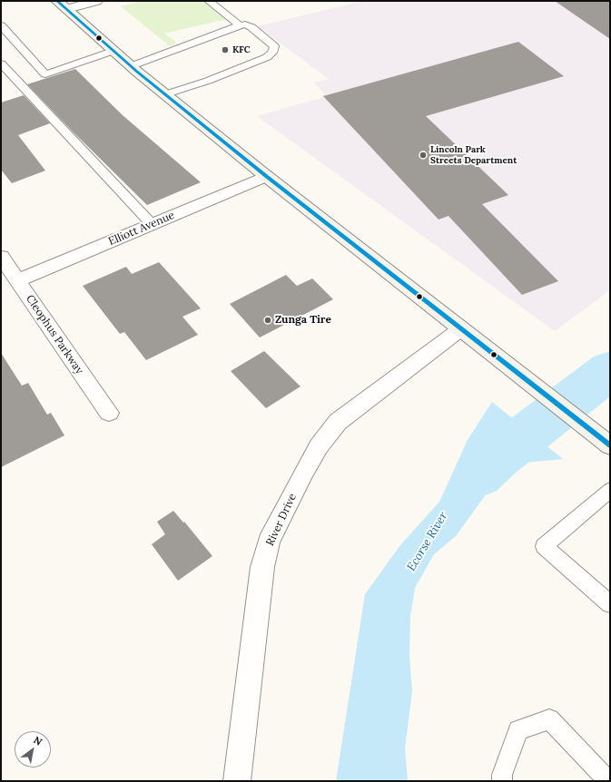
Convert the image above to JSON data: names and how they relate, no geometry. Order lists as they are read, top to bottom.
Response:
{
  "streets": {
    "street": ["Elliott Avenue", "Cleophus Parkway", "River Drive"]
  },
  "crossings": [
    ["Elliott Avenue", "Cleophus Parkway"]
  ],
  "water": ["Ecorse River"],
  "places": ["KFC", "Lincoln Park Streets Department", "Zunga Tire"],
  "north": "top right"
}
